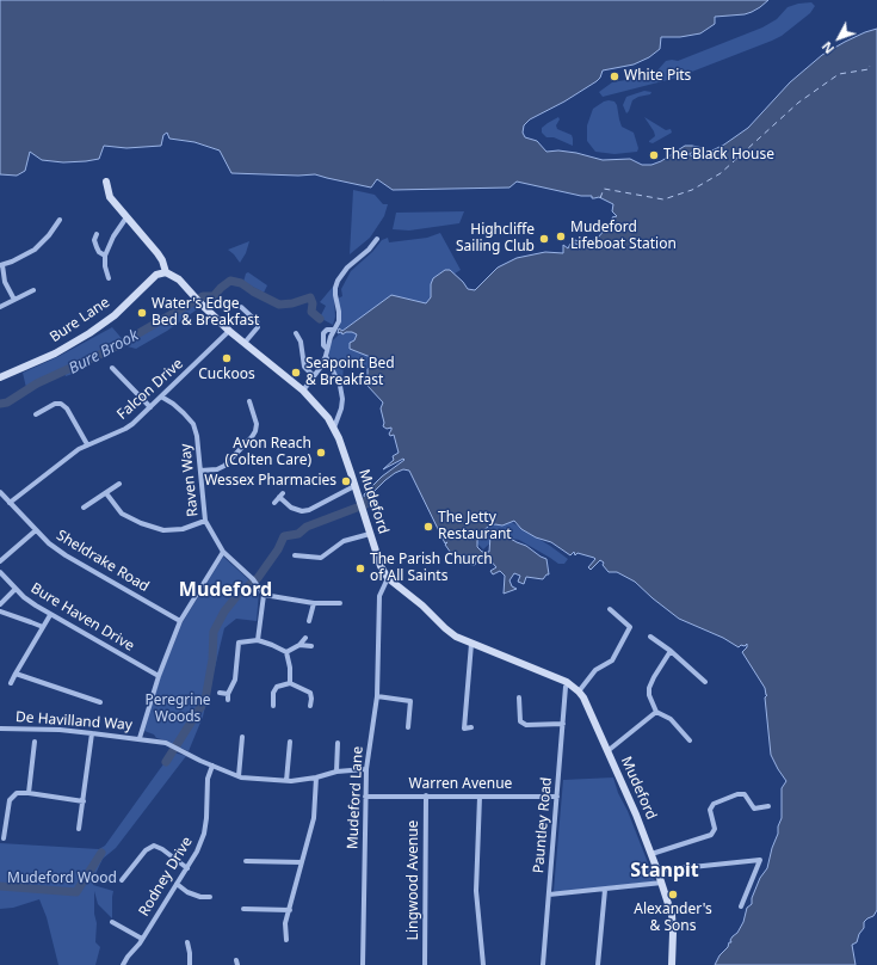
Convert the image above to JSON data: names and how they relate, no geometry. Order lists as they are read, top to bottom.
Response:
{
  "streets": {
    "street": [
      "Bure Lane",
      "Falcon Drive",
      "Raven Way",
      "Mudeford",
      "Sheldrake Road",
      "Bure Haven Drive",
      "De Havilland Way",
      "Warren Avenue",
      "Mudeford Lane",
      "Pauntley Road",
      "Rodney Drive",
      "Lingwood Avenue"
    ]
  },
  "crossings": [
    ["Bure Lane", "Mudeford"],
    ["Falcon Drive", "Raven Way"],
    ["Falcon Drive", "Mudeford"],
    ["Falcon Drive", "Sheldrake Road"],
    ["Mudeford", "Mudeford Lane"],
    ["De Havilland Way", "Mudeford Lane"],
    ["De Havilland Way", "Rodney Drive"],
    ["Warren Avenue", "Mudeford Lane"],
    ["Warren Avenue", "Pauntley Road"],
    ["Warren Avenue", "Lingwood Avenue"]
  ],
  "districts": ["Mudeford", "Stanpit"],
  "water": ["Bure Brook"],
  "parks": ["Peregrine Woods", "Mudeford Wood"],
  "places": [
    "White Pits",
    "The Black House",
    "Mudeford Lifeboat Station",
    "Highcliffe Sailing Club",
    "Water's Edge Bed & Breakfast",
    "Cuckoos",
    "Seapoint Bed & Breakfast",
    "Avon Reach (Colten Care)",
    "Wessex Pharmacies",
    "The Jetty Restaurant",
    "The Parish Church of All Saints",
    "Alexander's & Sons"
  ],
  "north": "bottom left"
}
